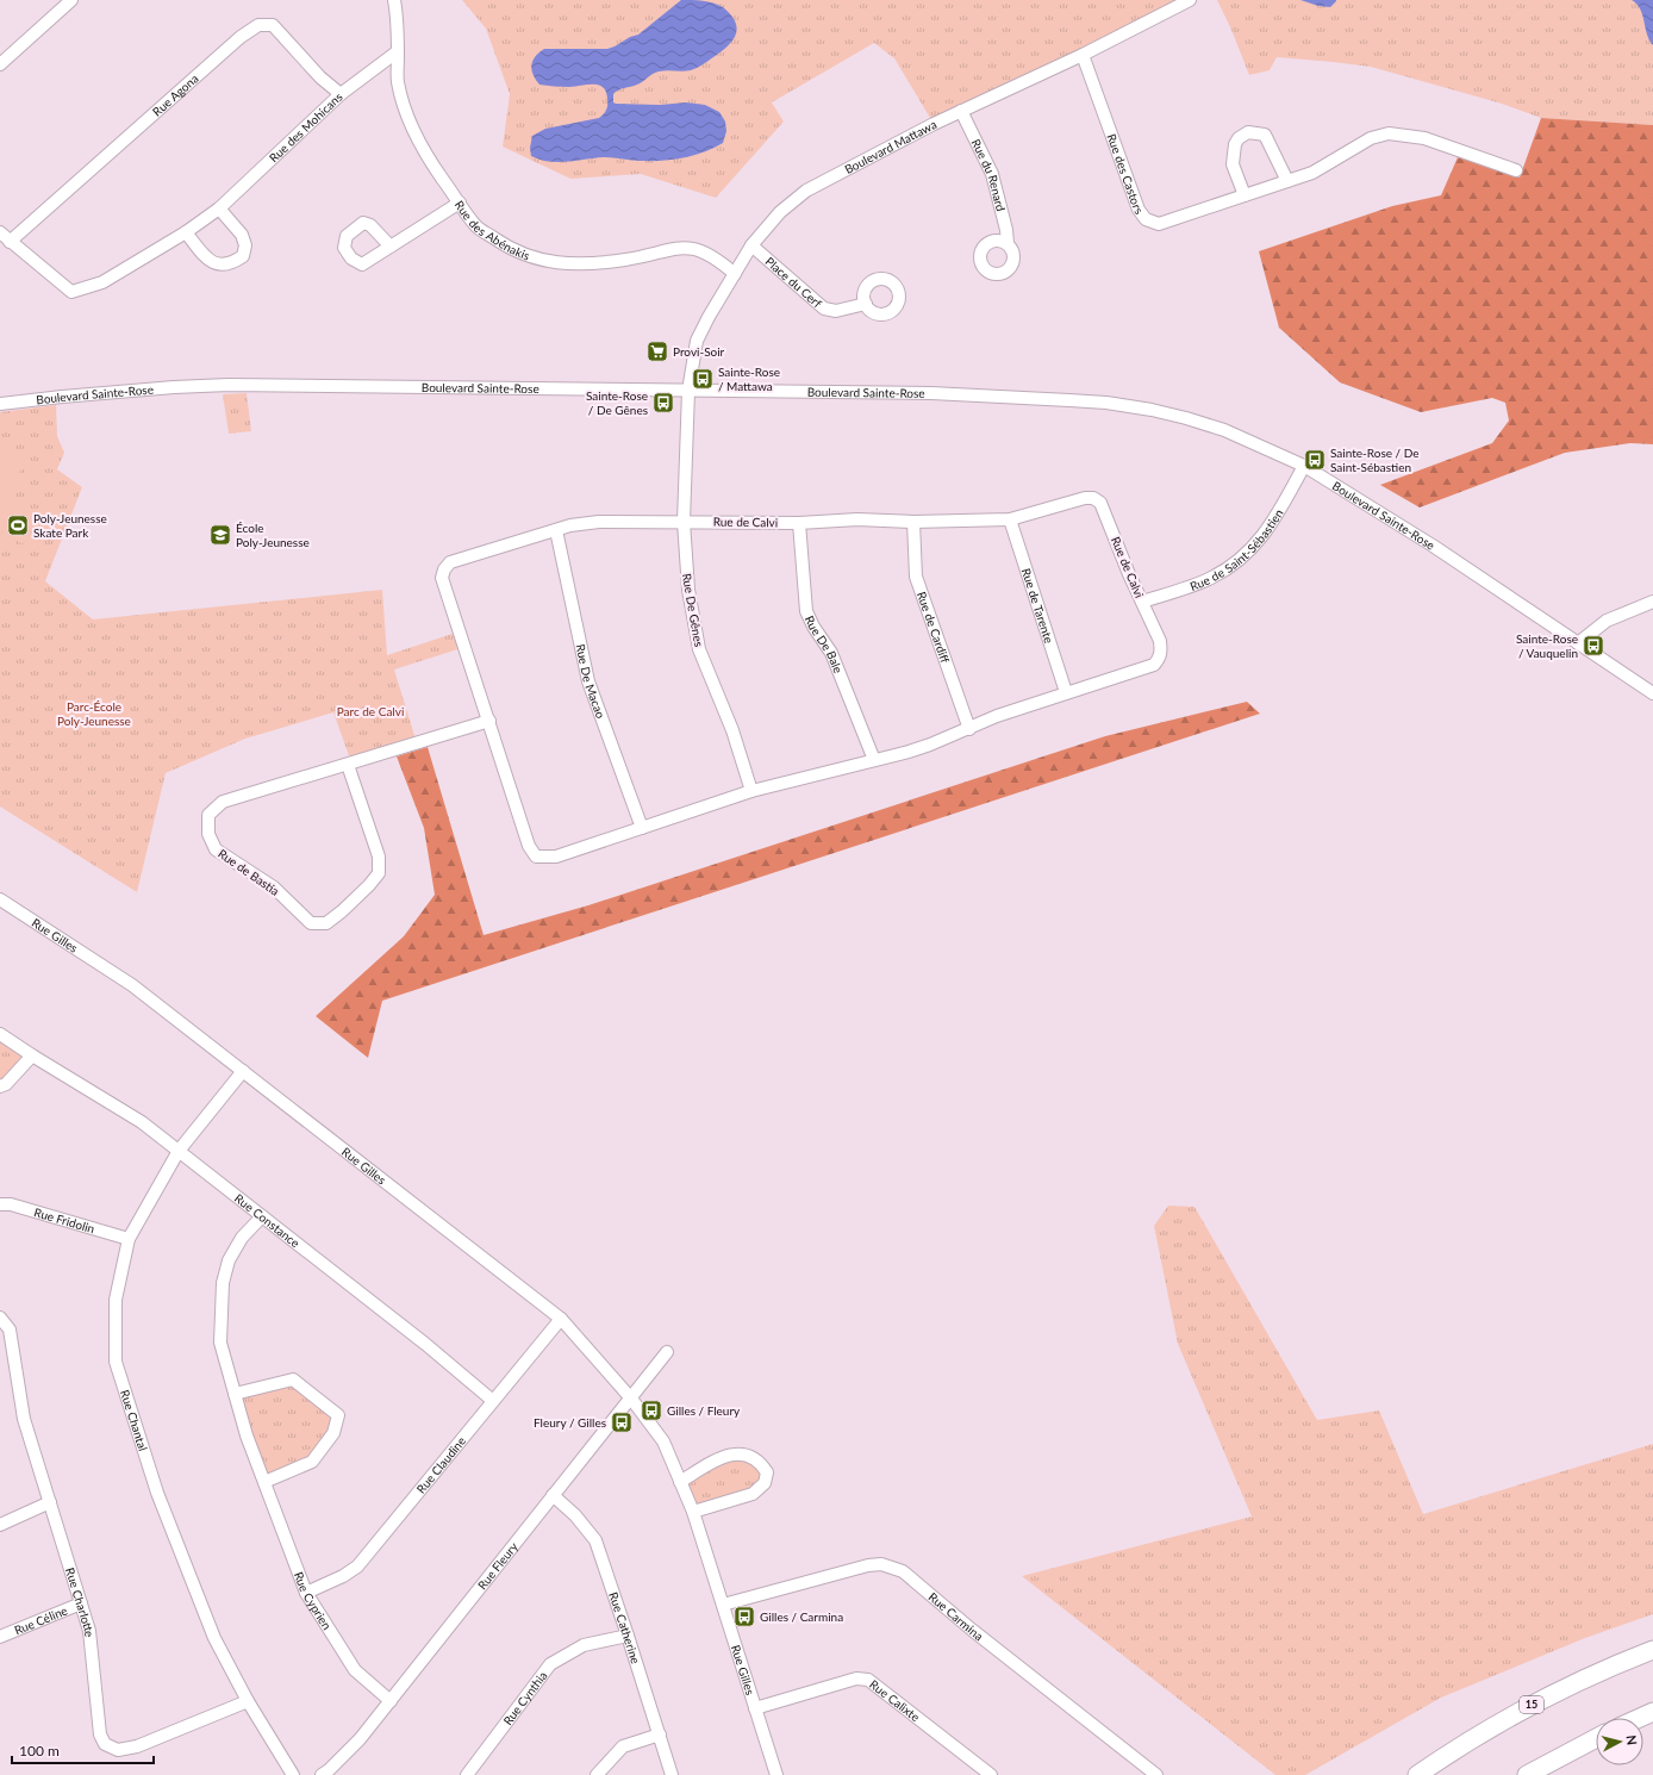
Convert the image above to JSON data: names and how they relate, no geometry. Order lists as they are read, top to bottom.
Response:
{
  "streets": {
    "highway": ["15"],
    "street": [
      "Rue Agona",
      "Rue des Mohicans",
      "Boulevard Mattawa",
      "Rue des Castors",
      "Rue du Renard",
      "Rue des Abénakis",
      "Place du Cerf",
      "Boulevard Sainte-Rose",
      "Rue de Calvi",
      "Rue de Saint-Sébastien",
      "Rue de Tarente",
      "Rue De Gênes",
      "Rue de Cardiff",
      "Rue De Bale",
      "Rue De Macao",
      "Rue de Bastia",
      "Rue Gilles",
      "Rue Fridolin",
      "Rue Constance",
      "Rue Chantal",
      "Rue Claudine",
      "Rue Fleury",
      "Rue Cyprien",
      "Rue Charlotte",
      "Rue Carmina",
      "Rue Céline",
      "Rue Catherine",
      "Rue Cynthia",
      "Rue Calixte"
    ]
  },
  "crossings": [
    ["Rue Agona", "Rue des Mohicans"],
    ["Rue des Mohicans", "Rue des Abénakis"],
    ["Boulevard Mattawa", "Rue des Castors"],
    ["Boulevard Mattawa", "Rue du Renard"],
    ["Boulevard Mattawa", "Rue des Abénakis"],
    ["Boulevard Mattawa", "Place du Cerf"],
    ["Boulevard Mattawa", "Boulevard Sainte-Rose"],
    ["Boulevard Mattawa", "Rue De Gênes"],
    ["Boulevard Sainte-Rose", "Rue de Saint-Sébastien"],
    ["Boulevard Sainte-Rose", "Rue De Gênes"],
    ["Rue de Calvi", "Rue de Saint-Sébastien"],
    ["Rue de Calvi", "Rue de Tarente"],
    ["Rue de Calvi", "Rue De Gênes"],
    ["Rue de Calvi", "Rue de Cardiff"],
    ["Rue de Calvi", "Rue De Bale"],
    ["Rue de Calvi", "Rue De Macao"],
    ["Rue de Calvi", "Rue de Bastia"],
    ["Rue Gilles", "Rue Chantal"],
    ["Rue Gilles", "Rue Claudine"],
    ["Rue Gilles", "Rue Fleury"],
    ["Rue Gilles", "Rue Carmina"],
    ["Rue Gilles", "Rue Calixte"],
    ["Rue Fridolin", "Rue Chantal"],
    ["Rue Constance", "Rue Chantal"],
    ["Rue Constance", "Rue Claudine"],
    ["Rue Constance", "Rue Cyprien"],
    ["Rue Chantal", "Rue Charlotte"],
    ["Rue Claudine", "Rue Cyprien"],
    ["Rue Fleury", "Rue Cyprien"],
    ["Rue Fleury", "Rue Catherine"],
    ["Rue Charlotte", "Rue Céline"],
    ["Rue Catherine", "Rue Cynthia"]
  ],
  "parks": ["Parc-École Poly-Jeunesse", "Parc de Calvi"],
  "places": {
    "supermarket": ["Provi-Soir"],
    "bus stop": [
      "Sainte-Rose / Mattawa",
      "Sainte-Rose / De Gênes",
      "Sainte-Rose / De Saint-Sébastien",
      "Sainte-Rose / Vauquelin",
      "Gilles / Fleury",
      "Fleury / Gilles",
      "Gilles / Carmina"
    ],
    "sports": ["Poly-Jeunesse Skate Park"],
    "school or university": ["École Poly-Jeunesse"]
  },
  "scale_bar": "100 m",
  "north": "right"
}
